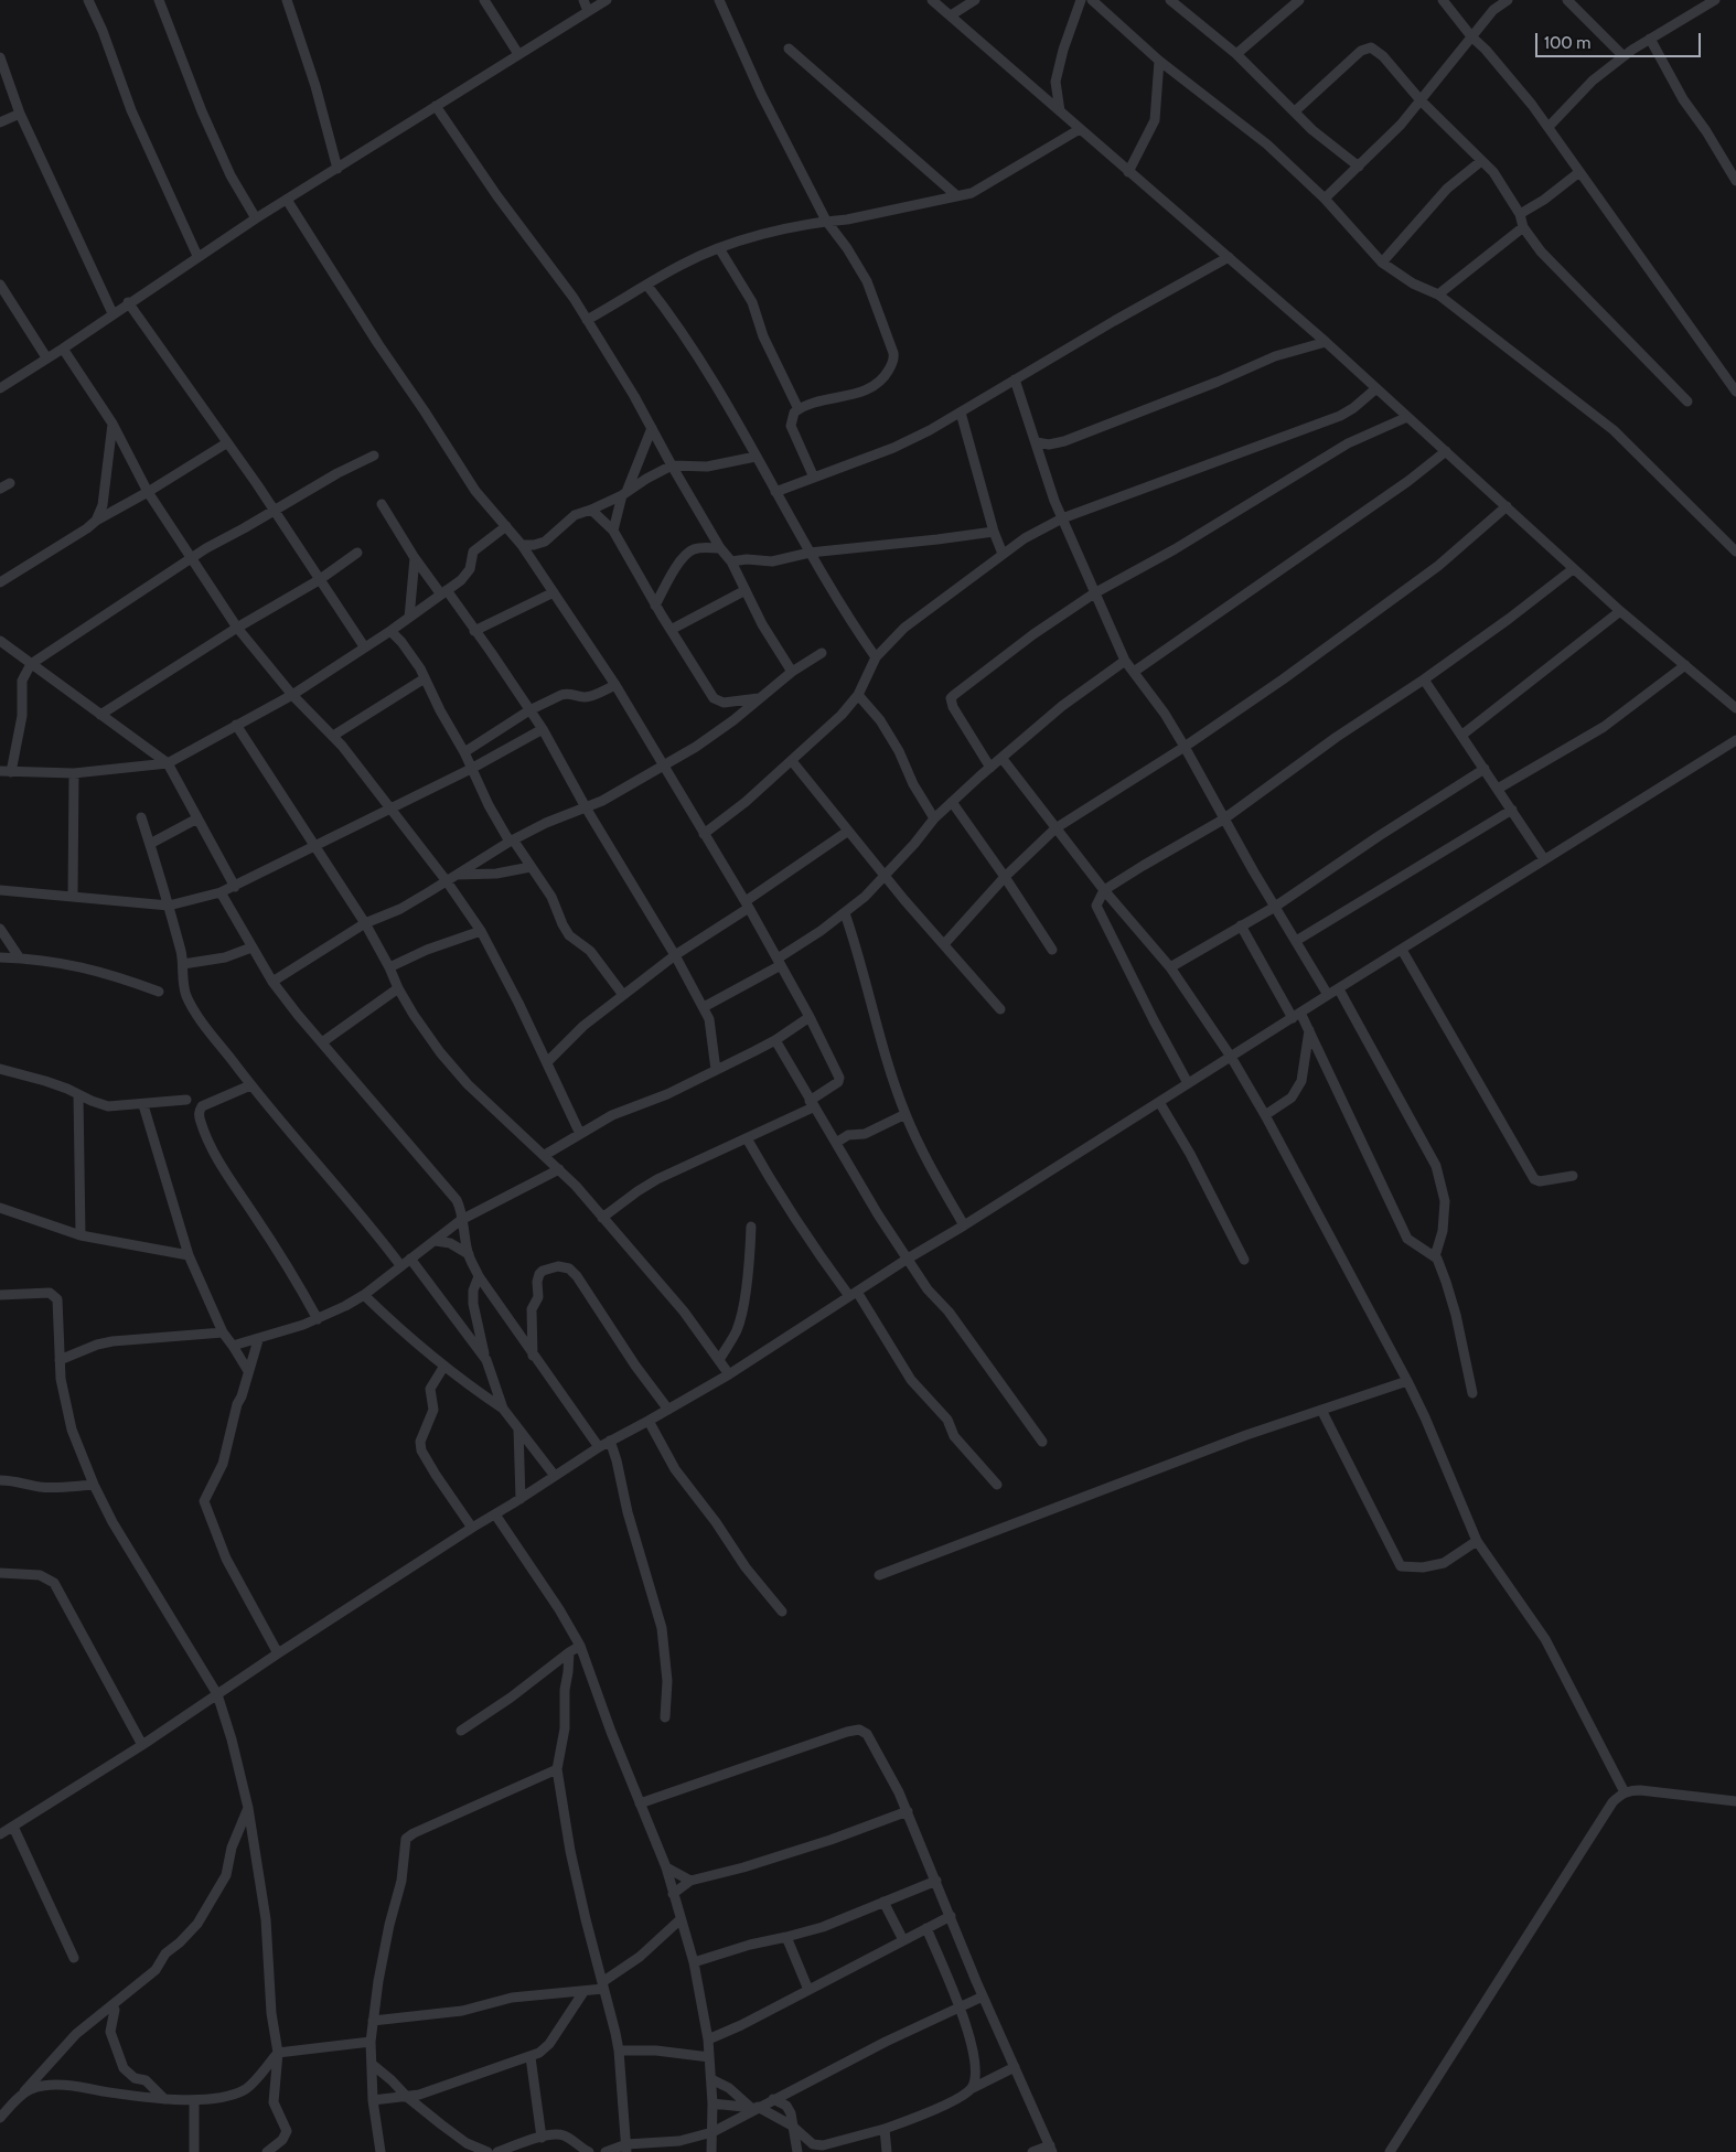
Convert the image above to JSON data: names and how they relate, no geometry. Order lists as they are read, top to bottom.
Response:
{
  "scale_bar": "100 m"
}
